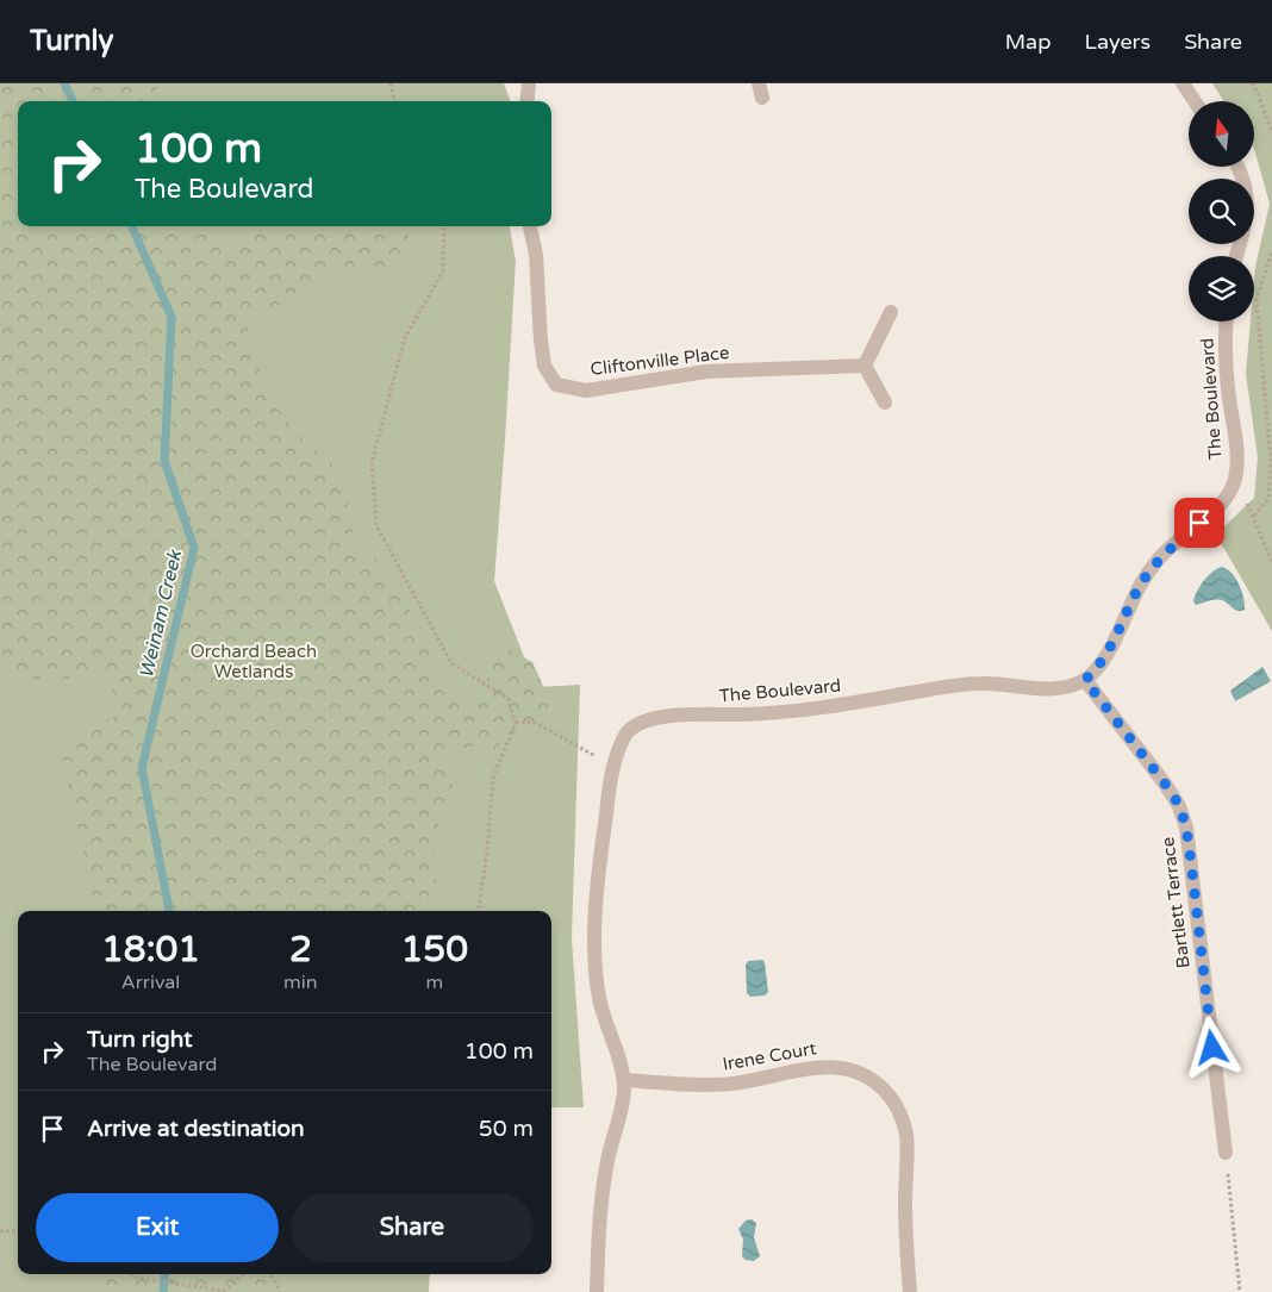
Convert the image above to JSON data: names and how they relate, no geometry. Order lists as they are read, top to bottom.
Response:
{
  "streets": {
    "street": [
      "Cliftonville Place",
      "The Boulevard",
      "Bartlett Terrace",
      "Irene Court"
    ]
  },
  "crossings": [
    ["The Boulevard", "Bartlett Terrace"],
    ["The Boulevard", "Irene Court"]
  ],
  "water": ["Weinam Creek"],
  "parks": ["Orchard Beach Wetlands"],
  "north": "top",
  "page": {
    "header": "Turnly",
    "nav": ["Map", "Layers", "Share"],
    "turn": ["100 m", "The Boulevard"],
    "eta": [
      "18:01",
      "Arrival",
      "2",
      "min",
      "150",
      "m"
    ],
    "list": [
      {
        "name": "Turn right",
        "note": "The Boulevard",
        "value": "100 m"
      },
      {
        "name": "Arrive at destination",
        "value": "50 m"
      }
    ],
    "buttons": ["Exit", "Share"]
  }
}
